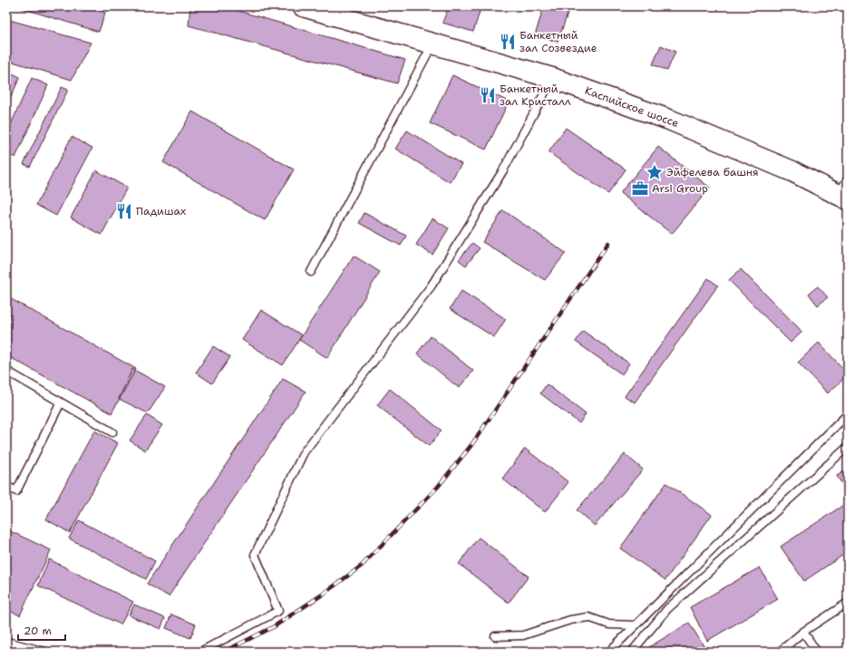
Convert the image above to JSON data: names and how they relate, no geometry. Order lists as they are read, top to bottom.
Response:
{
  "streets": {
    "main road": ["Каспийское шоссе"]
  },
  "places": {
    "restaurant": ["Банкетный зал Созвездие", "Банкетный зал Кристалл", "Падишах"],
    "place": ["Эйфелева башня"],
    "office": ["Arsi Group"]
  },
  "scale_bar": "20 m"
}
